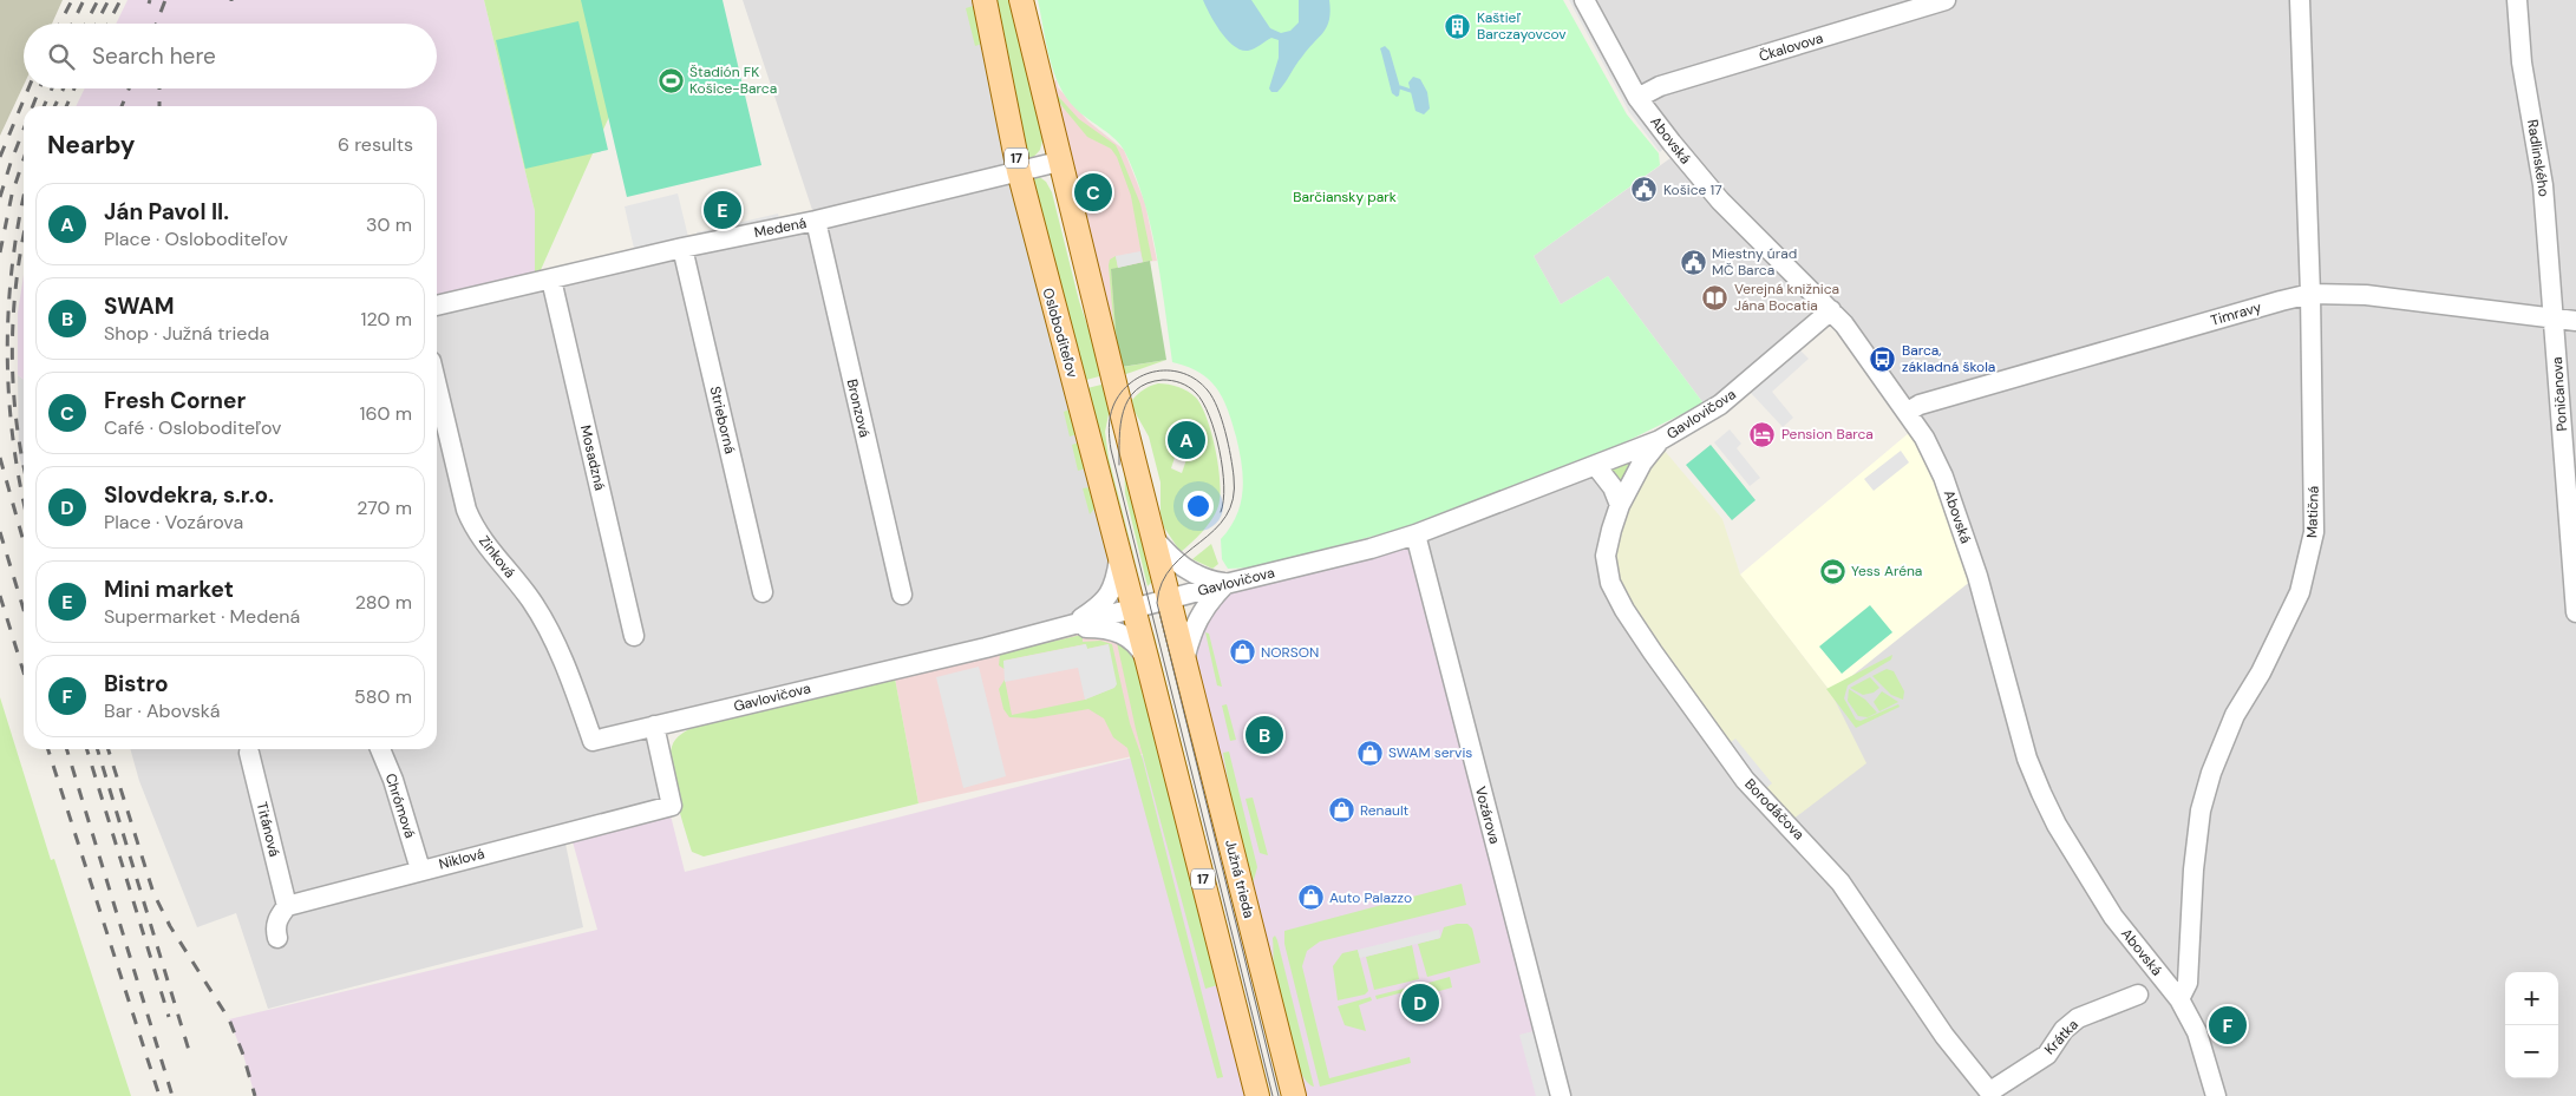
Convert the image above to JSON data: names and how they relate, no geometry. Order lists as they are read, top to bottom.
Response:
{
  "streets": {
    "main road": ["17", "Osloboditeľov", "Južná trieda"],
    "street": [
      "Čkalovova",
      "Abovská",
      "Radlinského",
      "Medená",
      "Timravy",
      "Poničanova",
      "Bronzová",
      "Gavlovičova",
      "Strieborná",
      "Mosadzná",
      "Matičná",
      "Zinková",
      "Chrómová",
      "Borodáčova",
      "Vozárova",
      "Titánová",
      "Niklová",
      "Krátka"
    ]
  },
  "crossings": [
    ["Čkalovova", "Abovská"],
    ["Abovská", "Timravy"],
    ["Abovská", "Gavlovičova"],
    ["Abovská", "Matičná"],
    ["17", "Medená"],
    ["17", "Osloboditeľov"],
    ["17", "Gavlovičova"],
    ["17", "Južná trieda"],
    ["Radlinského", "Timravy"],
    ["Radlinského", "Poničanova"],
    ["Medená", "Osloboditeľov"],
    ["Medená", "Bronzová"],
    ["Medená", "Strieborná"],
    ["Medená", "Mosadzná"],
    ["Timravy", "Poničanova"],
    ["Timravy", "Matičná"],
    ["Osloboditeľov", "Gavlovičova"],
    ["Gavlovičova", "Zinková"],
    ["Gavlovičova", "Borodáčova"],
    ["Gavlovičova", "Vozárova"],
    ["Gavlovičova", "Niklová"],
    ["Chrómová", "Niklová"],
    ["Borodáčova", "Krátka"],
    ["Titánová", "Niklová"]
  ],
  "parks": ["Barčiansky park"],
  "places": {
    "building": ["Kaštieľ Barczayovcov"],
    "sports": ["Štadión FK Košice-Barca", "Yess Aréna"],
    "public building": ["Košice 17", "Miestny úrad MČ Barca"],
    "library": ["Verejná knižnica Jána Bocatia"],
    "bus stop": ["Barca, základná škola"],
    "hotel": ["Pension Barca"],
    "shop": [
      "NORSON",
      "SWAM servis",
      "Renault",
      "Auto Palazzo"
    ]
  },
  "page": {
    "search": "Search here",
    "heading": ["Nearby", "6 results"],
    "pins": [
      "C",
      "E",
      "A",
      "B",
      "D",
      "F"
    ],
    "list": [
      {
        "mark": "A",
        "name": "Ján Pavol II.",
        "note": "Place · Osloboditeľov",
        "value": "30 m"
      },
      {
        "mark": "B",
        "name": "SWAM",
        "note": "Shop · Južná trieda",
        "value": "120 m"
      },
      {
        "mark": "C",
        "name": "Fresh Corner",
        "note": "Café · Osloboditeľov",
        "value": "160 m"
      },
      {
        "mark": "D",
        "name": "Slovdekra, s.r.o.",
        "note": "Place · Vozárova",
        "value": "270 m"
      },
      {
        "mark": "E",
        "name": "Mini market",
        "note": "Supermarket · Medená",
        "value": "280 m"
      },
      {
        "mark": "F",
        "name": "Bistro",
        "note": "Bar · Abovská",
        "value": "580 m"
      }
    ],
    "map_buttons": ["+", "−"]
  }
}
